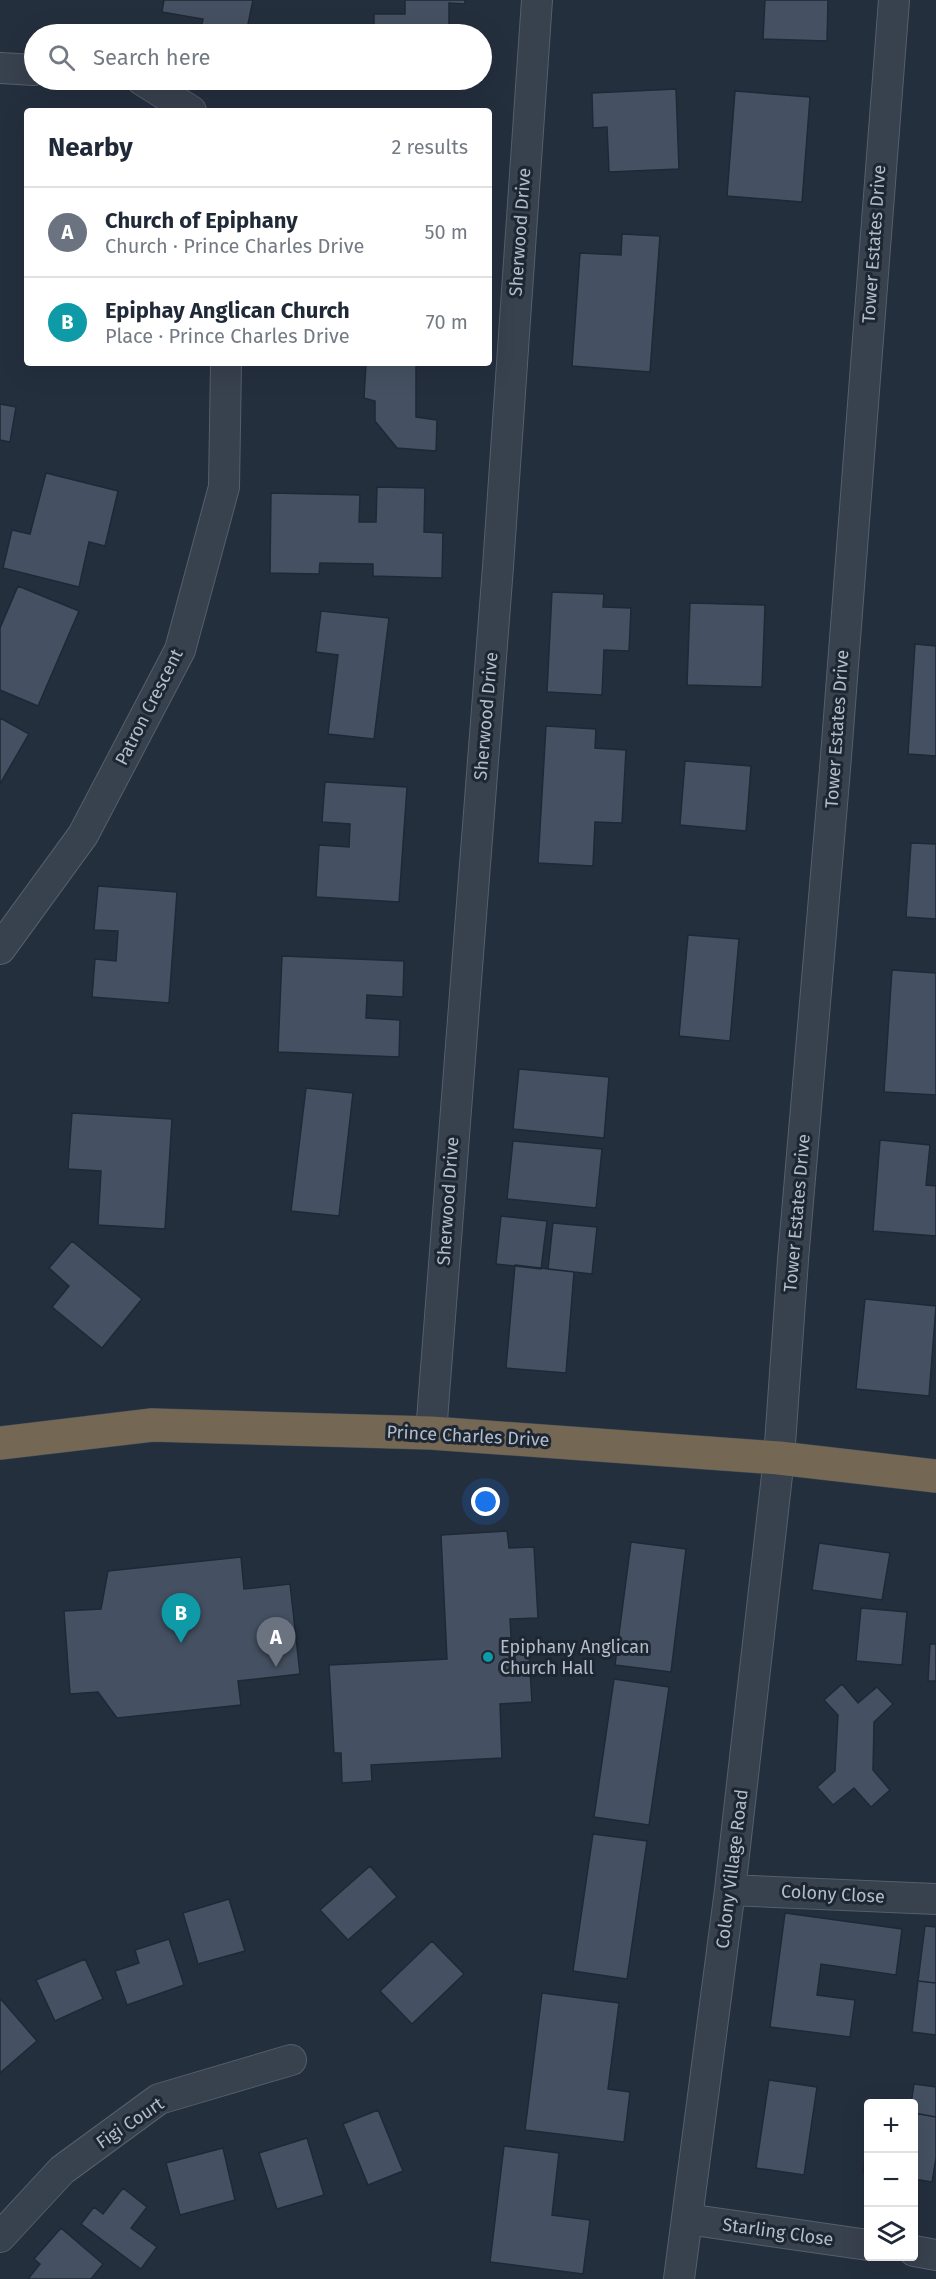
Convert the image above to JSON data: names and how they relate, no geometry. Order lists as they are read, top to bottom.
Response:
{
  "streets": {
    "highway": ["Prince Charles Drive"],
    "street": [
      "Sherwood Drive",
      "Tower Estates Drive",
      "Patron Crescent",
      "Colony Village Road",
      "Colony Close",
      "Figi Court",
      "Starling Close"
    ]
  },
  "crossings": [
    ["Sherwood Drive", "Prince Charles Drive"],
    ["Tower Estates Drive", "Prince Charles Drive"],
    ["Tower Estates Drive", "Colony Village Road"],
    ["Prince Charles Drive", "Colony Village Road"],
    ["Colony Village Road", "Colony Close"],
    ["Colony Village Road", "Starling Close"]
  ],
  "places": ["Epiphany Anglican Church Hall"],
  "page": {
    "search": "Search here",
    "heading": ["Nearby", "2 results"],
    "list": [
      {
        "mark": "A",
        "name": "Church of Epiphany",
        "note": "Church · Prince Charles Drive",
        "value": "50 m"
      },
      {
        "mark": "B",
        "name": "Epiphay Anglican Church",
        "note": "Place · Prince Charles Drive",
        "value": "70 m"
      }
    ],
    "pins": ["B", "A"],
    "map_buttons": ["+", "−"]
  }
}
